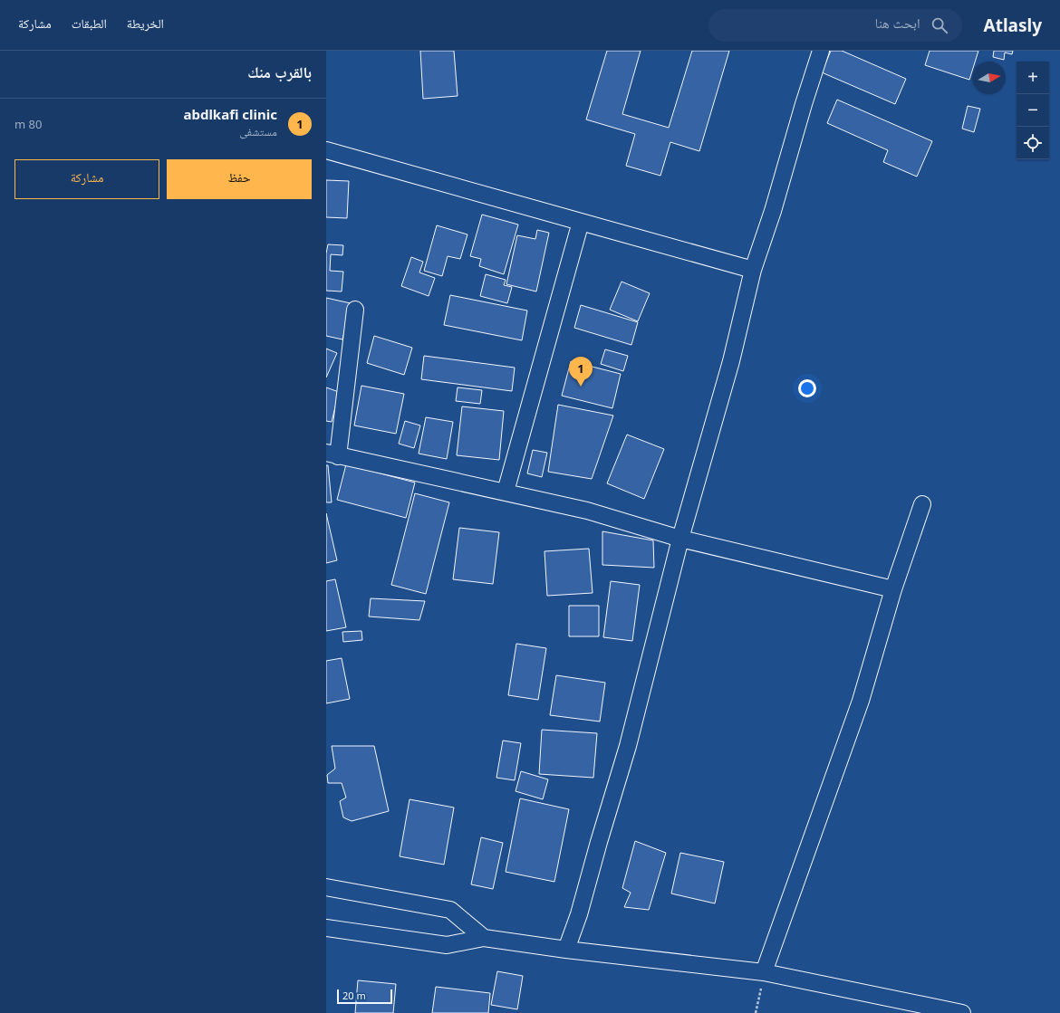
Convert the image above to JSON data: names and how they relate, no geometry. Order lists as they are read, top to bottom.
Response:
{
  "scale_bar": "20 m",
  "north": "right",
  "page": {
    "header": "Atlasly",
    "search": "ابحث هنا",
    "nav": ["الخريطة", "الطبقات", "مشاركة"],
    "heading": "بالقرب منك",
    "map_buttons": ["+", "−"],
    "list": [
      {
        "mark": "1",
        "name": "abdlkafi clinic",
        "note": "مستشفى",
        "value": "80 m"
      }
    ],
    "buttons": ["حفظ", "مشاركة"],
    "pins": "1",
    "scale": "20 m"
  }
}
